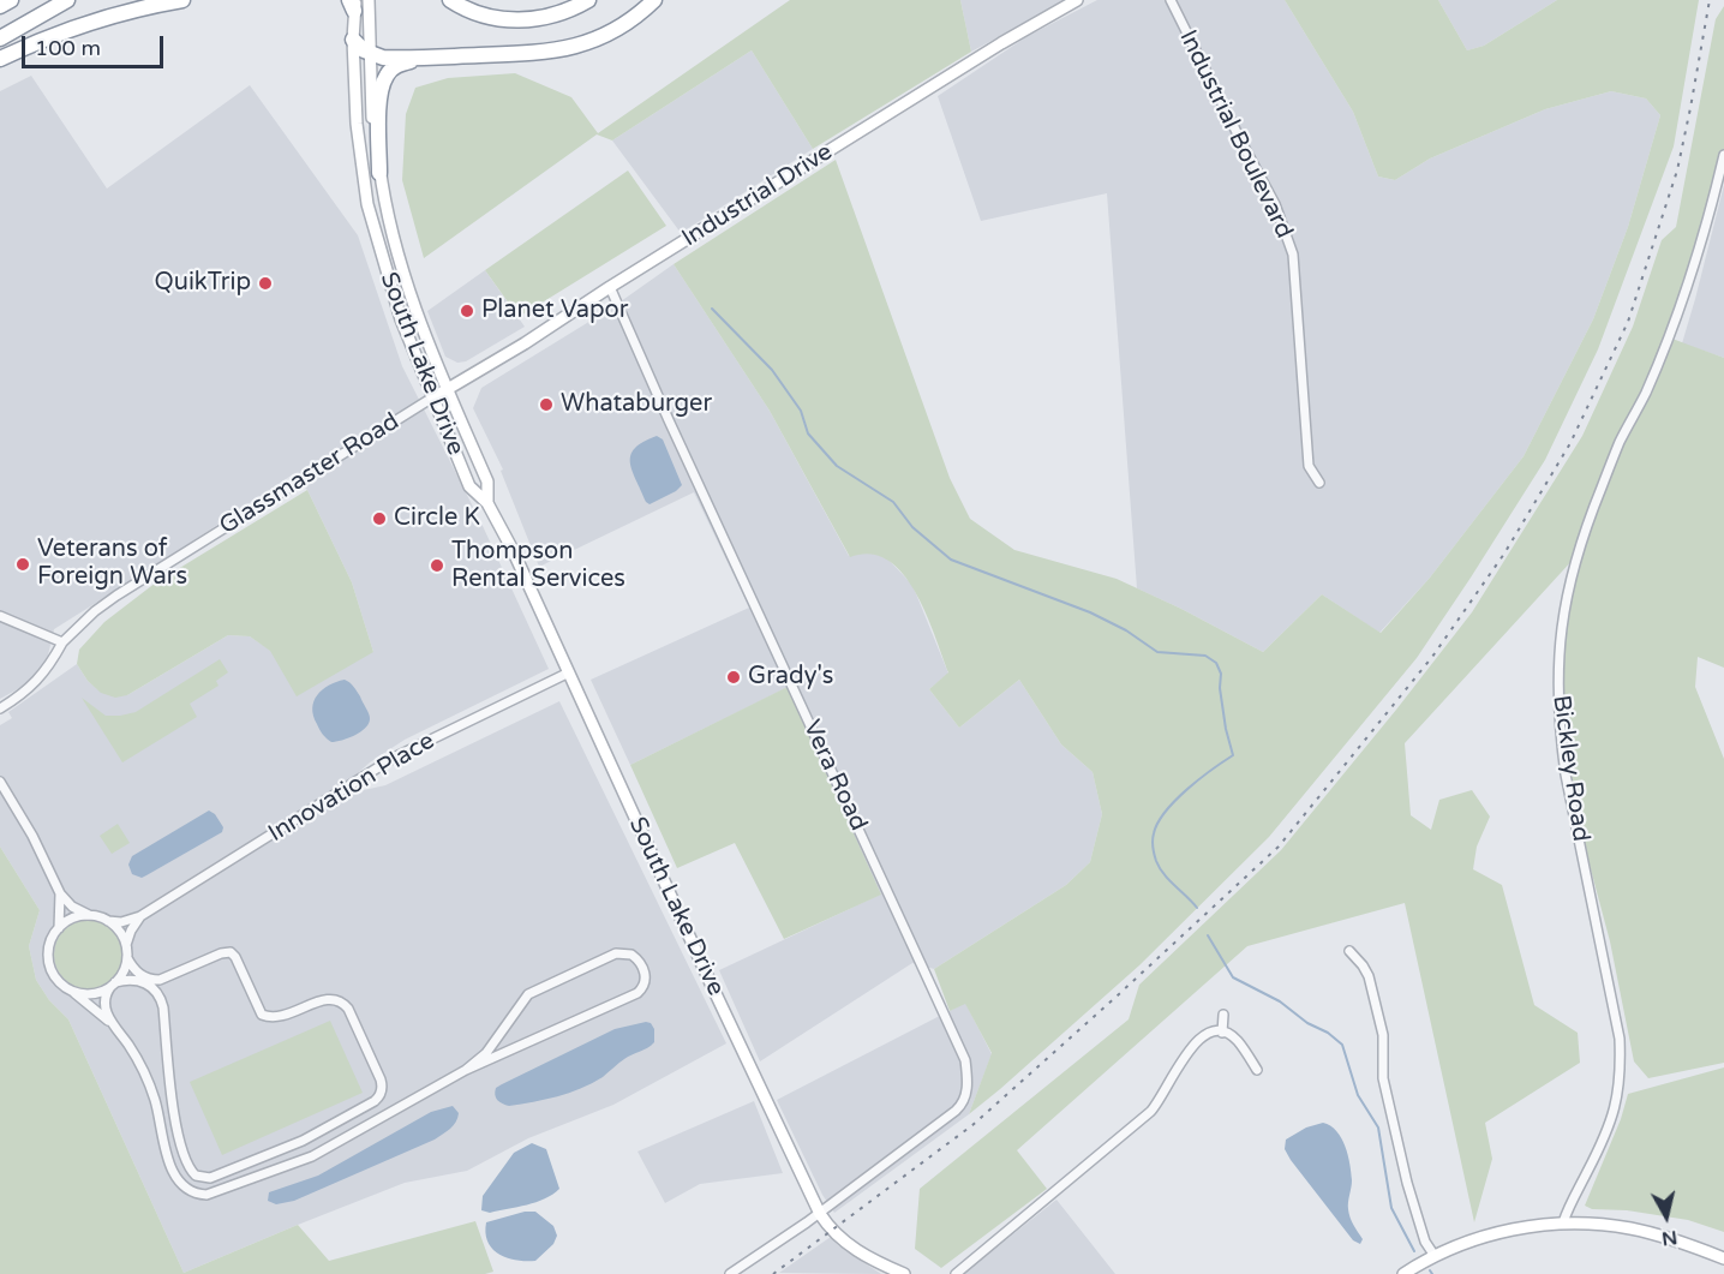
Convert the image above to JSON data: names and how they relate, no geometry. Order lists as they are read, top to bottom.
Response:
{
  "streets": {
    "main road": ["Industrial Drive", "South Lake Drive"],
    "street": [
      "Industrial Boulevard",
      "Glassmaster Road",
      "Bickley Road",
      "Vera Road",
      "Innovation Place"
    ]
  },
  "crossings": [
    ["Industrial Drive", "South Lake Drive"],
    ["Industrial Drive", "Glassmaster Road"],
    ["Industrial Drive", "Vera Road"],
    ["South Lake Drive", "Glassmaster Road"],
    ["South Lake Drive", "Vera Road"],
    ["South Lake Drive", "Innovation Place"]
  ],
  "places": [
    "QuikTrip",
    "Planet Vapor",
    "Whataburger",
    "Circle K",
    "Veterans of Foreign Wars",
    "Thompson Rental Services",
    "Grady's"
  ],
  "scale_bar": "100 m",
  "north": "bottom"
}
